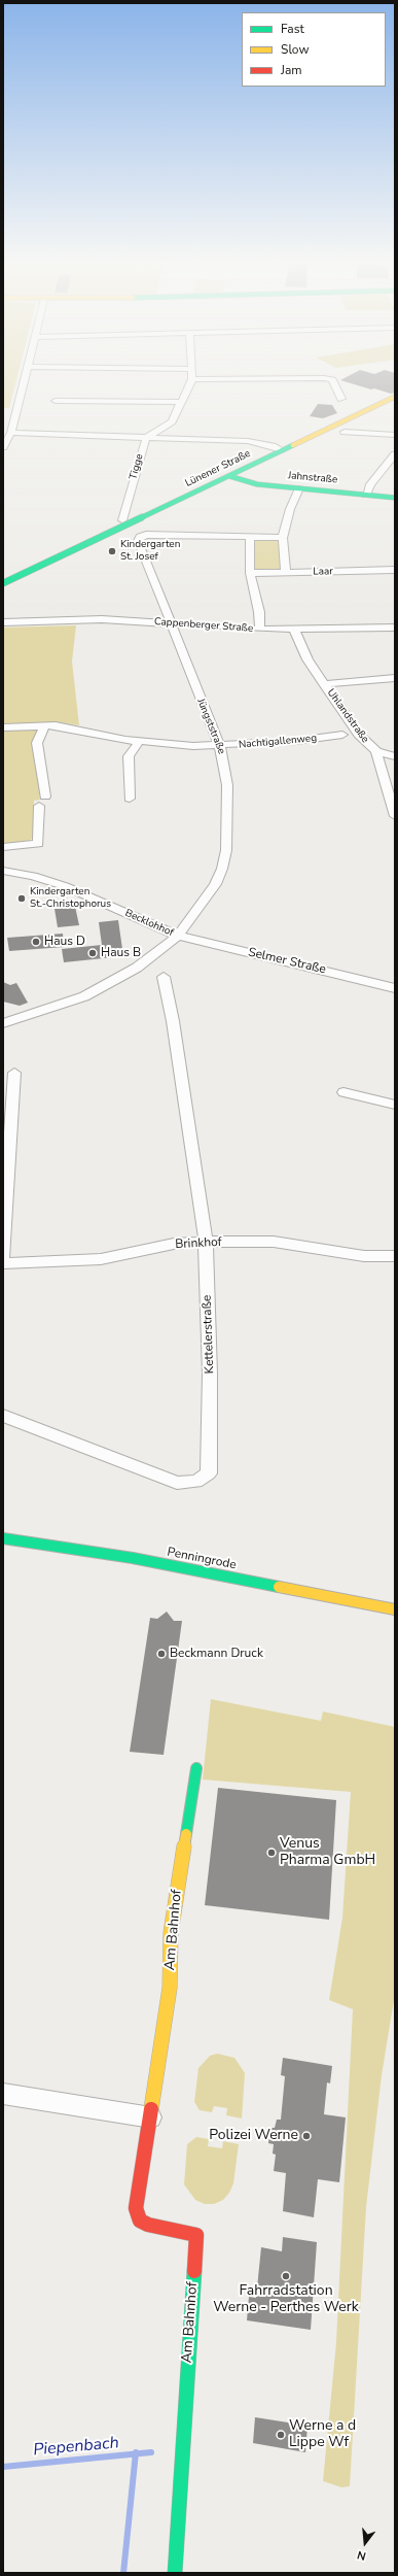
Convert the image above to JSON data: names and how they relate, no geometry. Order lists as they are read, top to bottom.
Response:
{
  "streets": {
    "street": [
      "Tigge",
      "Lünener Straße",
      "Jahnstraße",
      "Laar",
      "Cappenberger Straße",
      "Uhlandstraße",
      "Jüngststraße",
      "Nachtigallenweg",
      "Becklohhof",
      "Selmer Straße",
      "Brinkhof",
      "Kettelerstraße",
      "Penningrode",
      "Am Bahnhof"
    ]
  },
  "crossings": [
    ["Lünener Straße", "Jahnstraße"],
    ["Cappenberger Straße", "Uhlandstraße"],
    ["Cappenberger Straße", "Jüngststraße"],
    ["Jüngststraße", "Nachtigallenweg"],
    ["Jüngststraße", "Becklohhof"],
    ["Jüngststraße", "Selmer Straße"],
    ["Becklohhof", "Selmer Straße"],
    ["Brinkhof", "Kettelerstraße"]
  ],
  "water": ["Piepenbach"],
  "places": [
    "Kindergarten St. Josef",
    "Kindergarten St.-Christophorus",
    "Haus D",
    "Haus B",
    "Beckmann Druck",
    "Venus Pharma GmbH",
    "Polizei Werne",
    "Fahrradstation Werne - Perthes Werk",
    "Werne a d Lippe Wf"
  ],
  "legend": ["Fast", "Slow", "Jam"],
  "north": "bottom"
}
